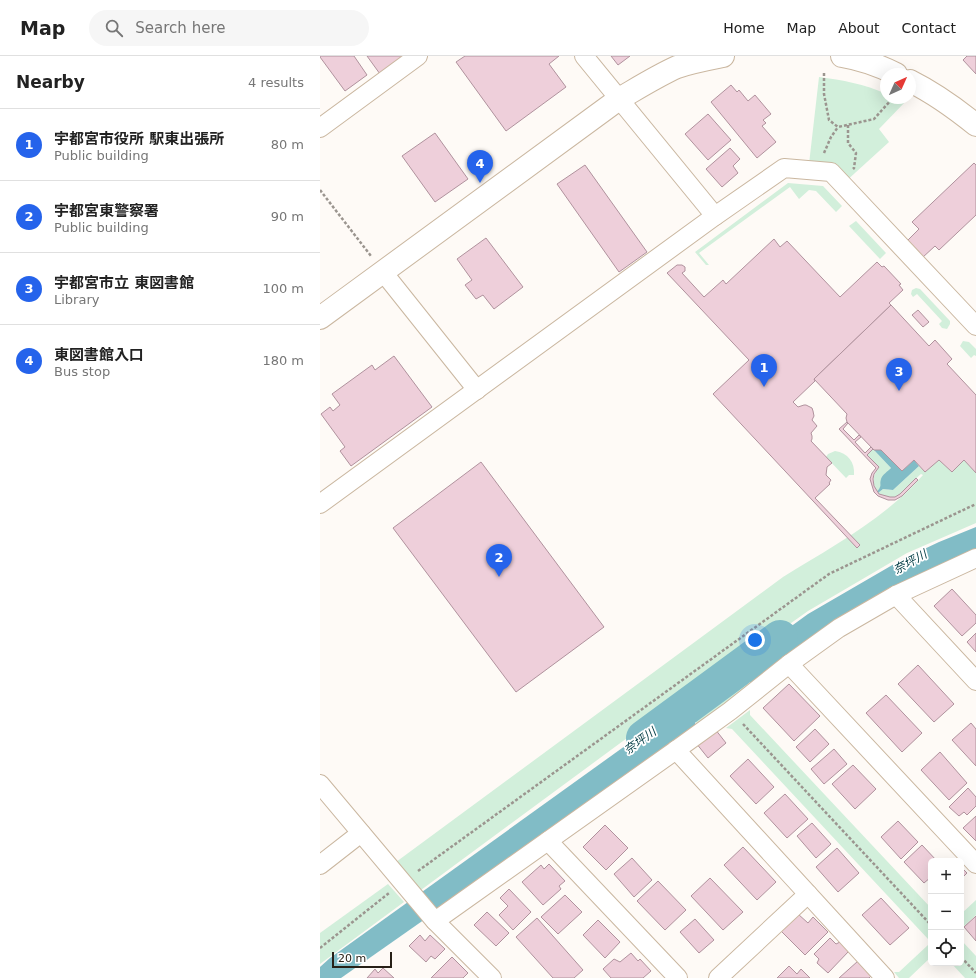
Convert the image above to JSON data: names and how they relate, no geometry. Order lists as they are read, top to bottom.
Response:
{
  "water": ["奈坪川"],
  "scale_bar": "20 m",
  "north": "top right",
  "page": {
    "header": "Map",
    "search": "Search here",
    "nav": [
      "Home",
      "Map",
      "About",
      "Contact"
    ],
    "heading": ["Nearby", "4 results"],
    "list": [
      {
        "mark": "1",
        "name": "宇都宮市役所 駅東出張所",
        "note": "Public building",
        "value": "80 m"
      },
      {
        "mark": "2",
        "name": "宇都宮東警察署",
        "note": "Public building",
        "value": "90 m"
      },
      {
        "mark": "3",
        "name": "宇都宮市立 東図書館",
        "note": "Library",
        "value": "100 m"
      },
      {
        "mark": "4",
        "name": "東図書館入口",
        "note": "Bus stop",
        "value": "180 m"
      }
    ],
    "pins": [
      "4",
      "1",
      "3",
      "2"
    ],
    "map_buttons": ["+", "−"],
    "scale": "20 m"
  }
}
